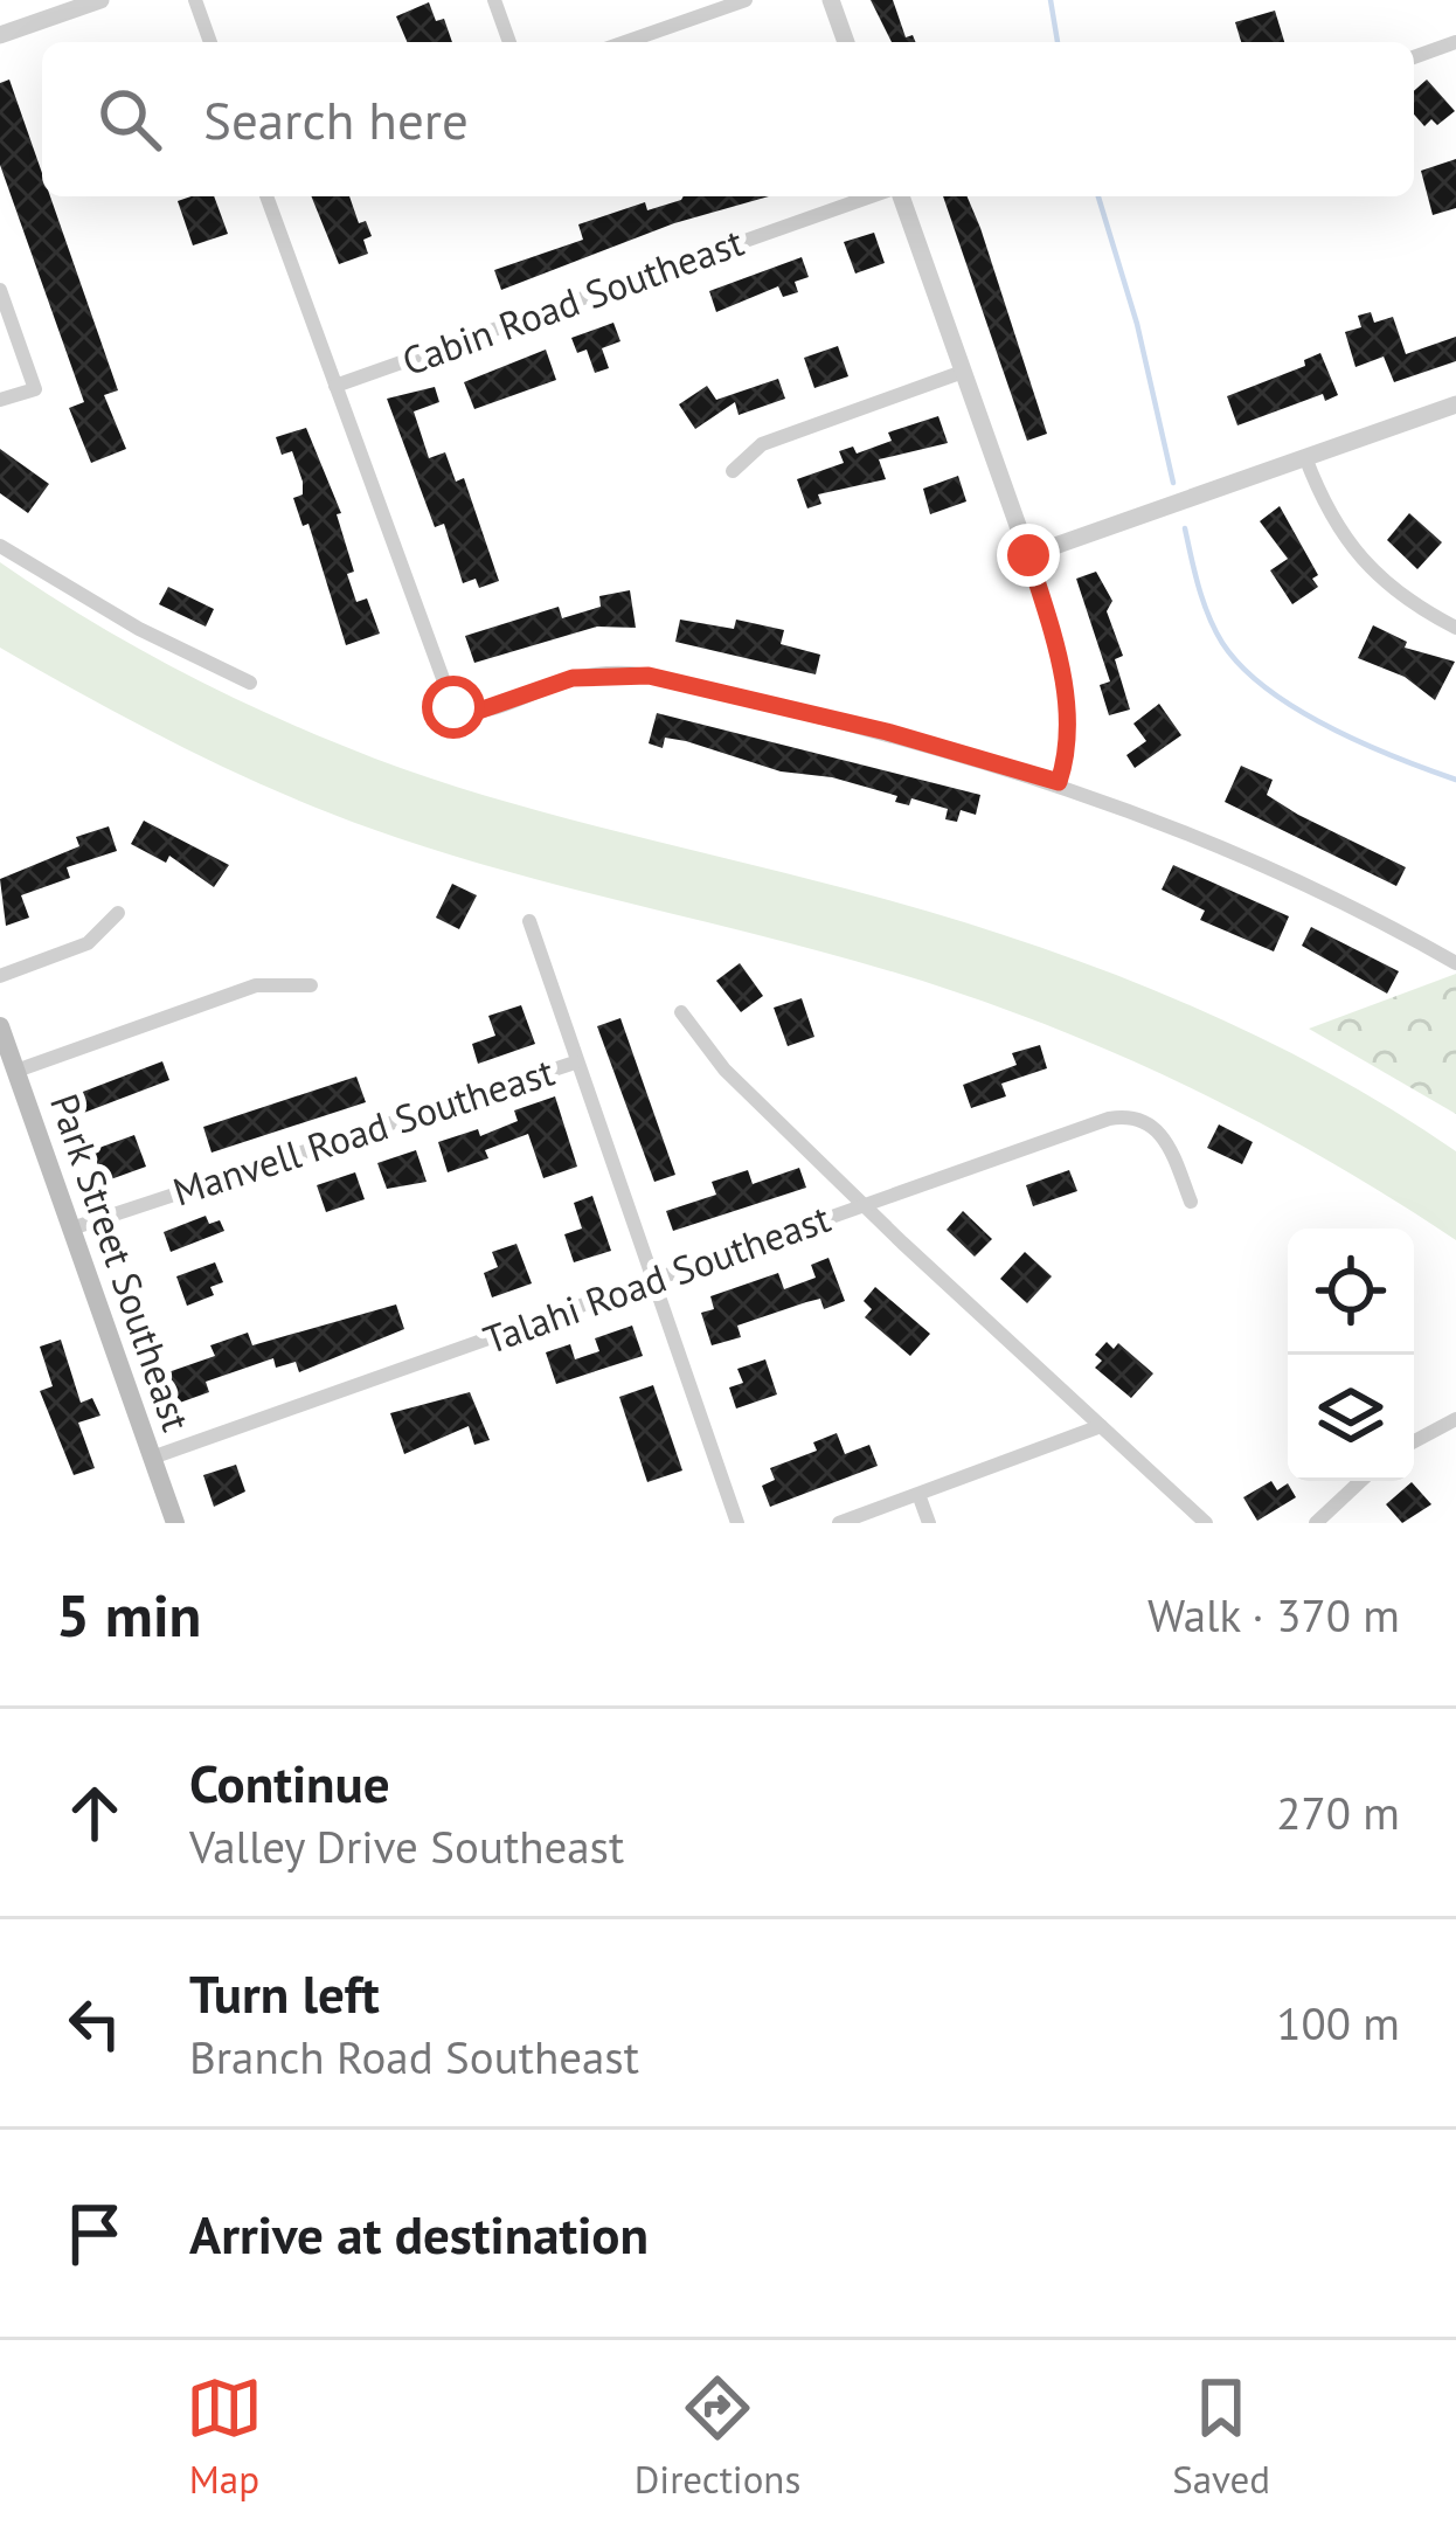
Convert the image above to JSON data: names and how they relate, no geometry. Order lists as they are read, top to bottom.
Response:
{
  "streets": {
    "main road": ["Park Street Southeast"],
    "street": ["Cabin Road Southeast", "Manvell Road Southeast", "Talahi Road Southeast"]
  },
  "crossings": [
    ["Manvell Road Southeast", "Park Street Southeast"],
    ["Park Street Southeast", "Talahi Road Southeast"]
  ],
  "page": {
    "search": "Search here",
    "heading": ["5 min", "Walk · 370 m"],
    "list": [
      ["Continue", "Valley Drive Southeast", "270 m"],
      ["Turn left", "Branch Road Southeast", "100 m"],
      "Arrive at destination"
    ],
    "nav": ["Map", "Directions", "Saved"]
  }
}
